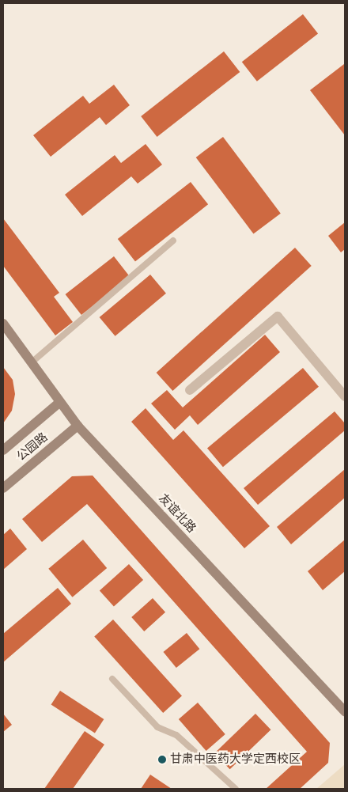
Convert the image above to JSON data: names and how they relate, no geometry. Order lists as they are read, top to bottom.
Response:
{
  "streets": {
    "main road": ["公园路", "友谊北路"]
  },
  "crossings": [
    ["公园路", "友谊北路"]
  ],
  "places": ["甘肃中医药大学定西校区"]
}
